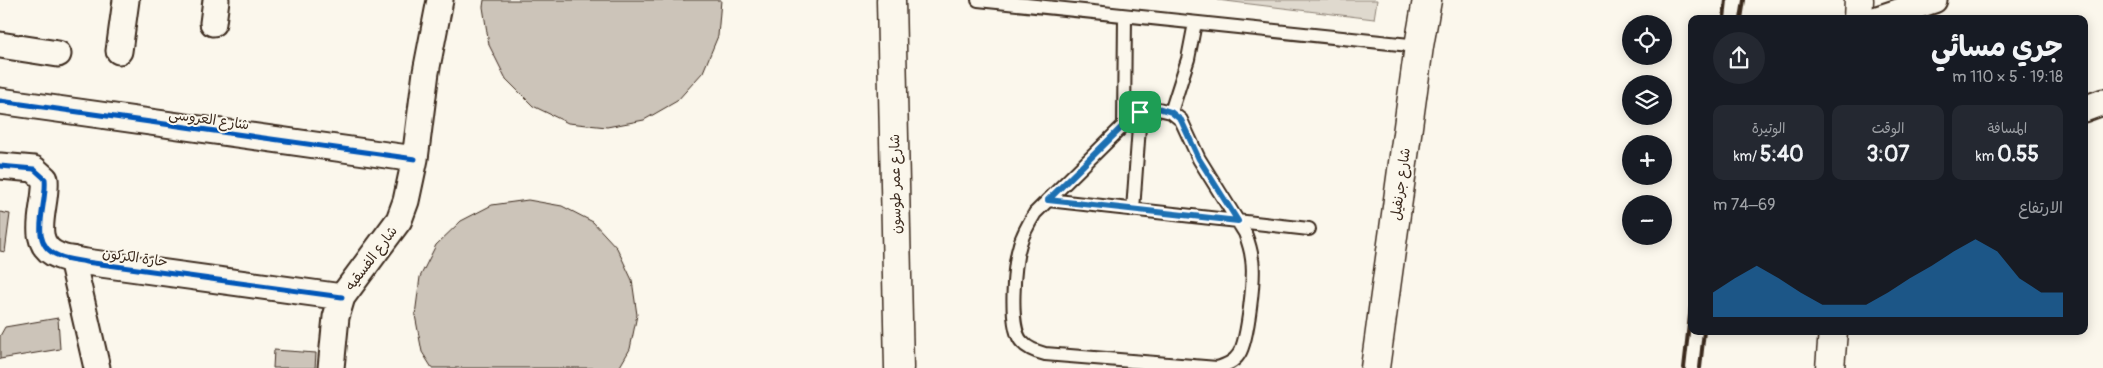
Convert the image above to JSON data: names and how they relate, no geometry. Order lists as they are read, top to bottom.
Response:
{
  "streets": {
    "main road": ["شارع عمر طوسون", "شارع جرنفيل"],
    "street": ["شارع العروسى", "حارة الكركون", "شارع الفسقيه"]
  },
  "crossings": [
    ["شارع العروسى", "شارع الفسقيه"],
    ["حارة الكركون", "شارع الفسقيه"]
  ],
  "page": {
    "map_buttons": ["+", "−"],
    "heading": ["جري مسائي", "19:18 · 5 × 110 m"],
    "stats": [
      ["المسافة", "0.55 km"],
      ["الوقت", "3:07"],
      ["الوتيرة", "5:40 /km"]
    ],
    "chart": ["الارتفاع", "69–74 m"]
  }
}
